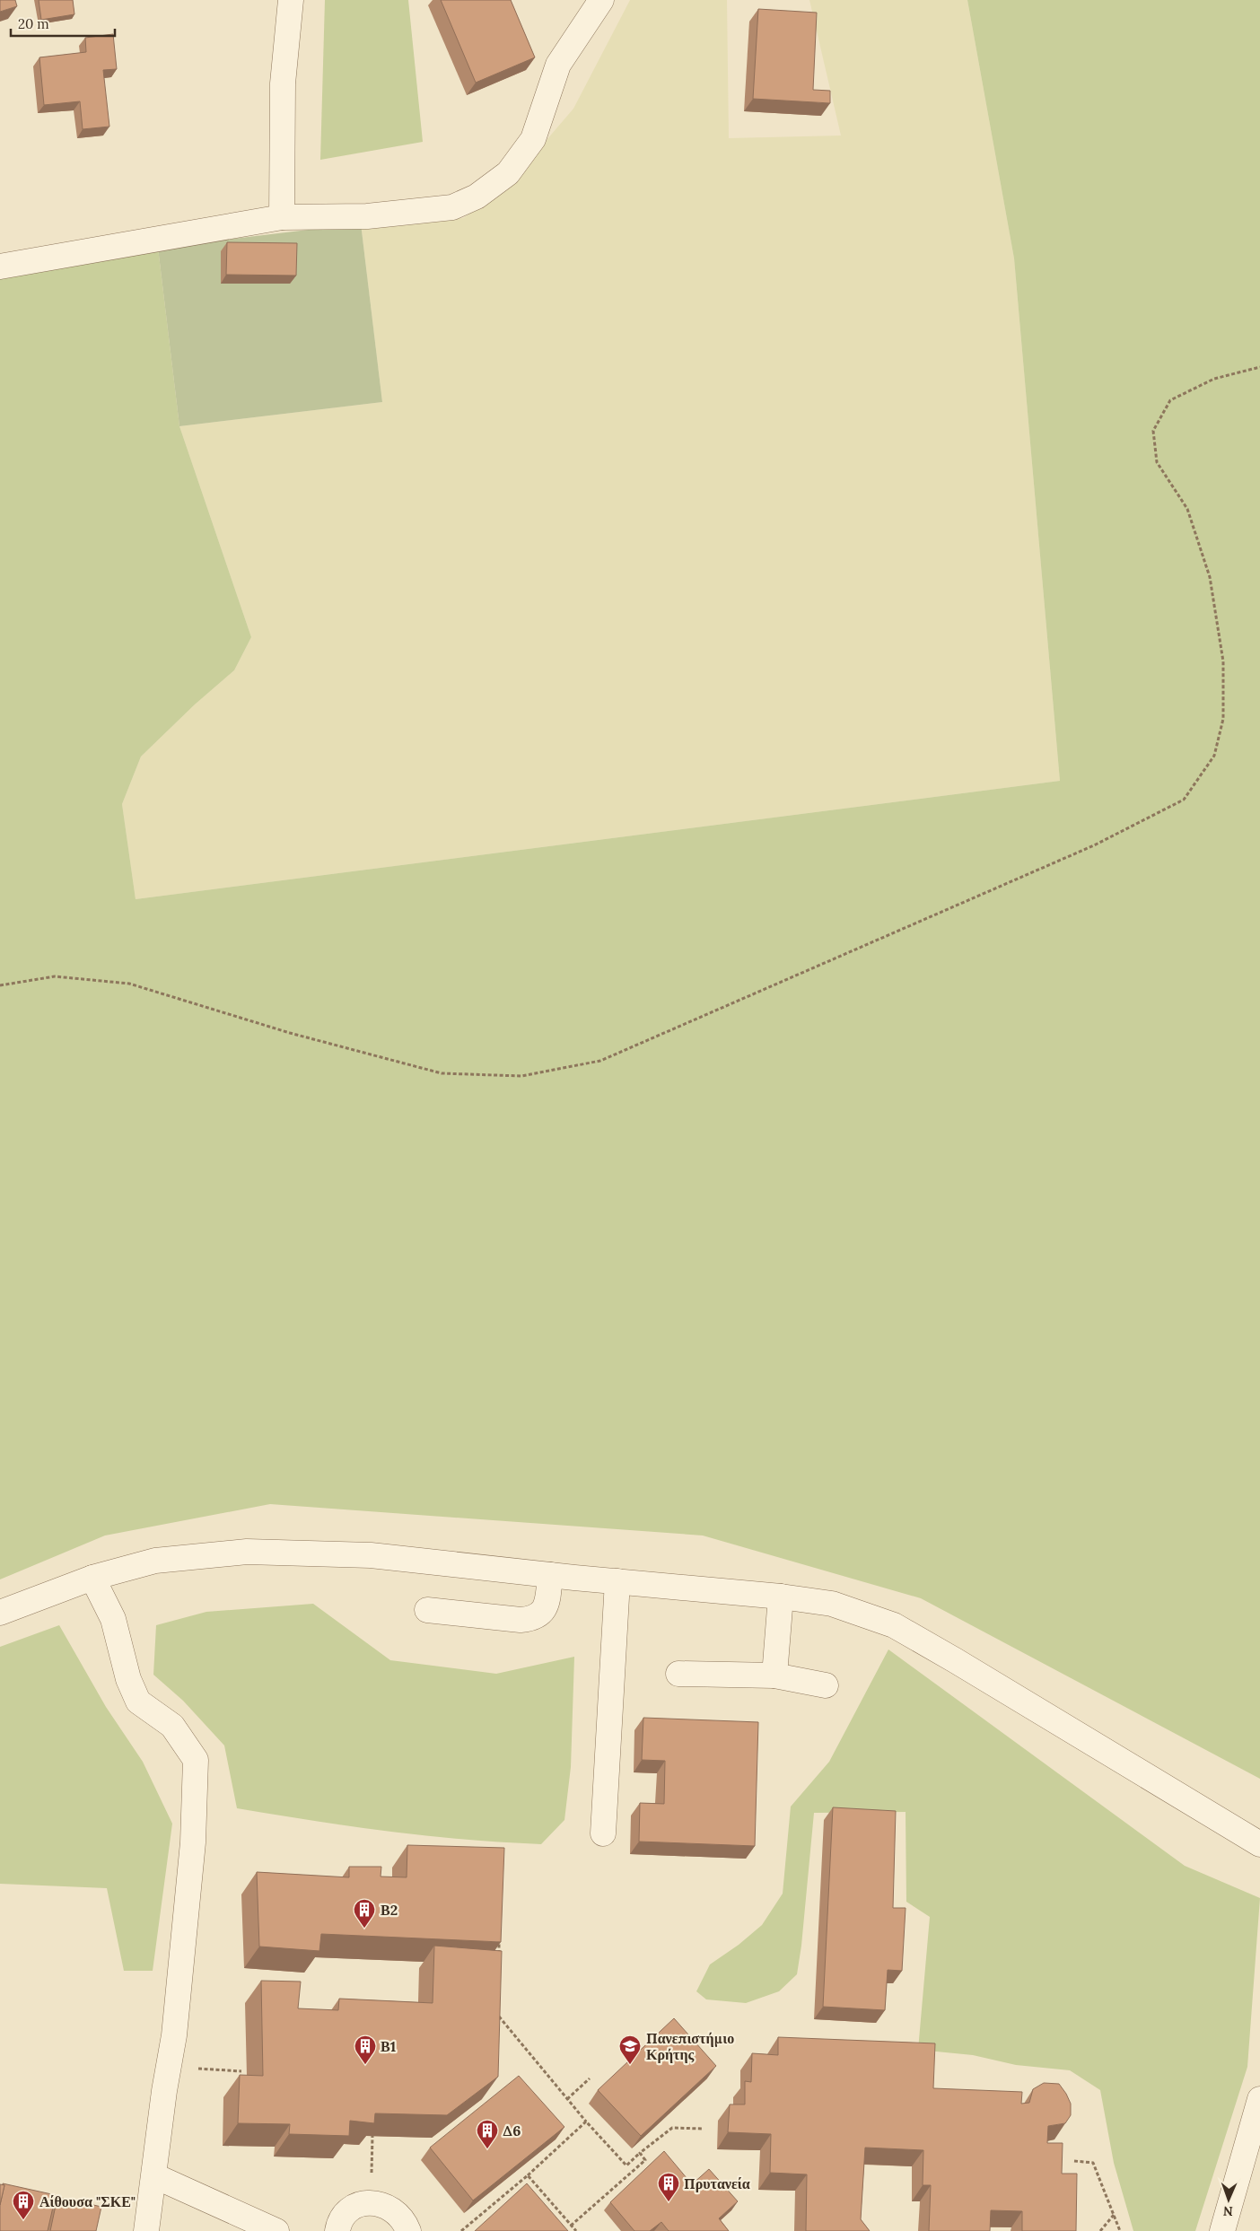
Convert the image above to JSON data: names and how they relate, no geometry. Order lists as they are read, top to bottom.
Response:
{
  "places": {
    "building": [
      "Β2",
      "Β1",
      "Δ6",
      "Πρυτανεία",
      "Αίθουσα \"ΣΚΕ\""
    ],
    "school or university": ["Πανεπιστήμιο Κρήτης"]
  },
  "scale_bar": "20 m",
  "north": "bottom"
}
